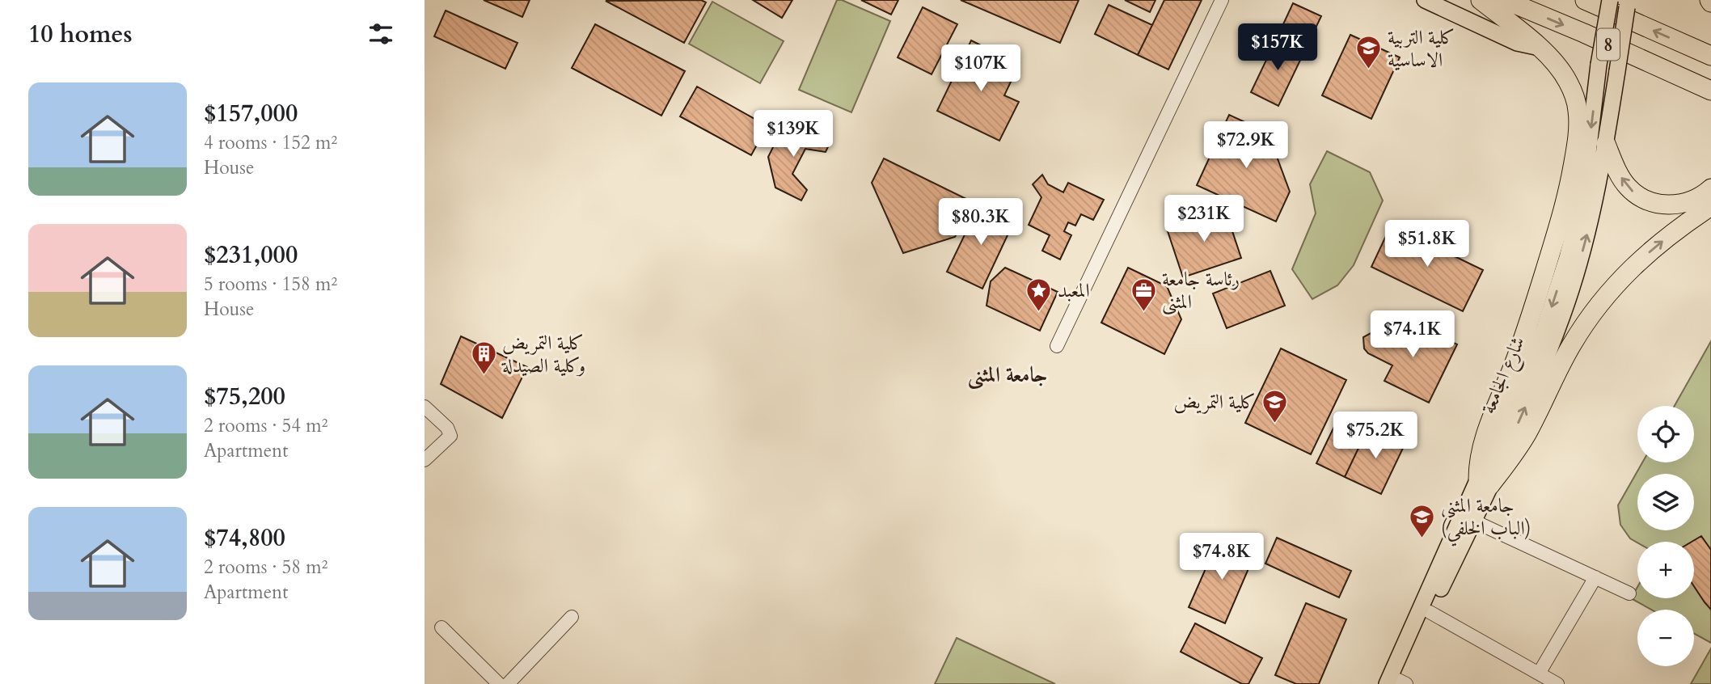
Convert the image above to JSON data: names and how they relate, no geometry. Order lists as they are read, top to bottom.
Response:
{
  "streets": {
    "highway": ["8"],
    "main road": ["شارع الجامعة"]
  },
  "districts": ["جامعة المثنى"],
  "places": {
    "school or university": ["كلية التربية الاساسية", "كلية التمريض", "جامعة المثنى (الباب الخلفي)"],
    "place": ["المعبد"],
    "office": ["رئاسة جامعة المثنى"],
    "building": ["كلية التمريض وكلية الصيدلة"]
  },
  "page": {
    "heading": "10 homes",
    "price": [
      "$157K",
      "$107K",
      "$139K",
      "$72.9K",
      "$231K",
      "$80.3K",
      "$51.8K",
      "$74.1K",
      "$75.2K",
      "$74.8K"
    ],
    "list": [
      {
        "name": "$157,000",
        "note": "4 rooms · 152 m² · House"
      },
      {
        "name": "$231,000",
        "note": "5 rooms · 158 m² · House"
      },
      {
        "name": "$75,200",
        "note": "2 rooms · 54 m² · Apartment"
      },
      {
        "name": "$74,800",
        "note": "2 rooms · 58 m² · Apartment"
      }
    ],
    "map_buttons": ["+", "−"]
  }
}
